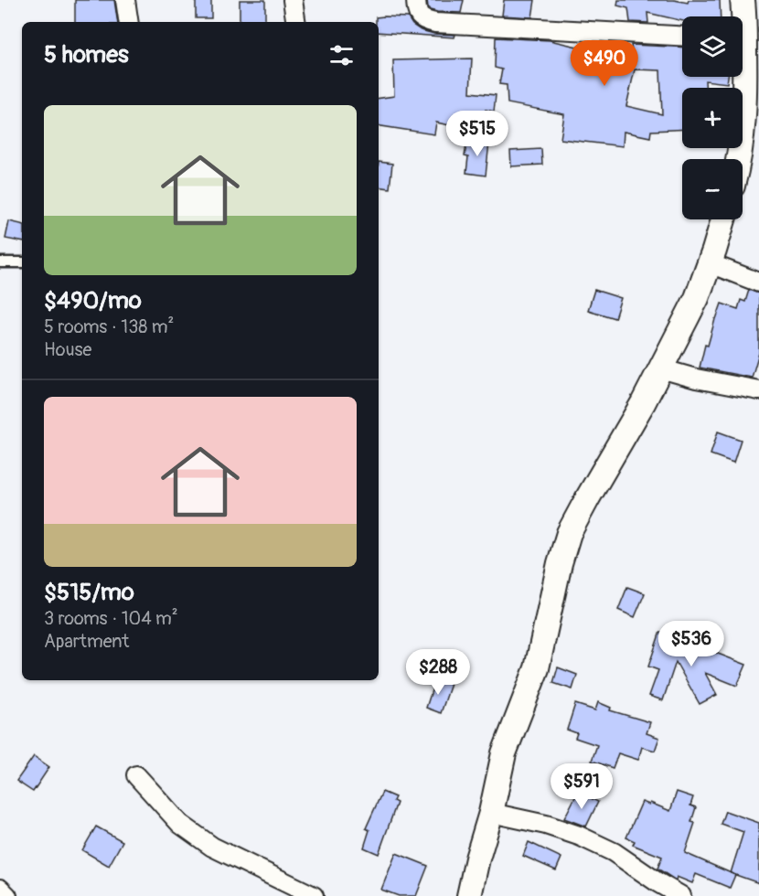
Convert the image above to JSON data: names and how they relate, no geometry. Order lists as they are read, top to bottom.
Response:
{
  "page": {
    "map_buttons": ["+", "−"],
    "heading": "5 homes",
    "price": [
      "$490",
      "$515",
      "$536",
      "$288",
      "$591"
    ],
    "list": [
      {
        "name": "$490/mo",
        "note": "5 rooms · 138 m² · House"
      },
      {
        "name": "$515/mo",
        "note": "3 rooms · 104 m² · Apartment"
      }
    ]
  }
}
